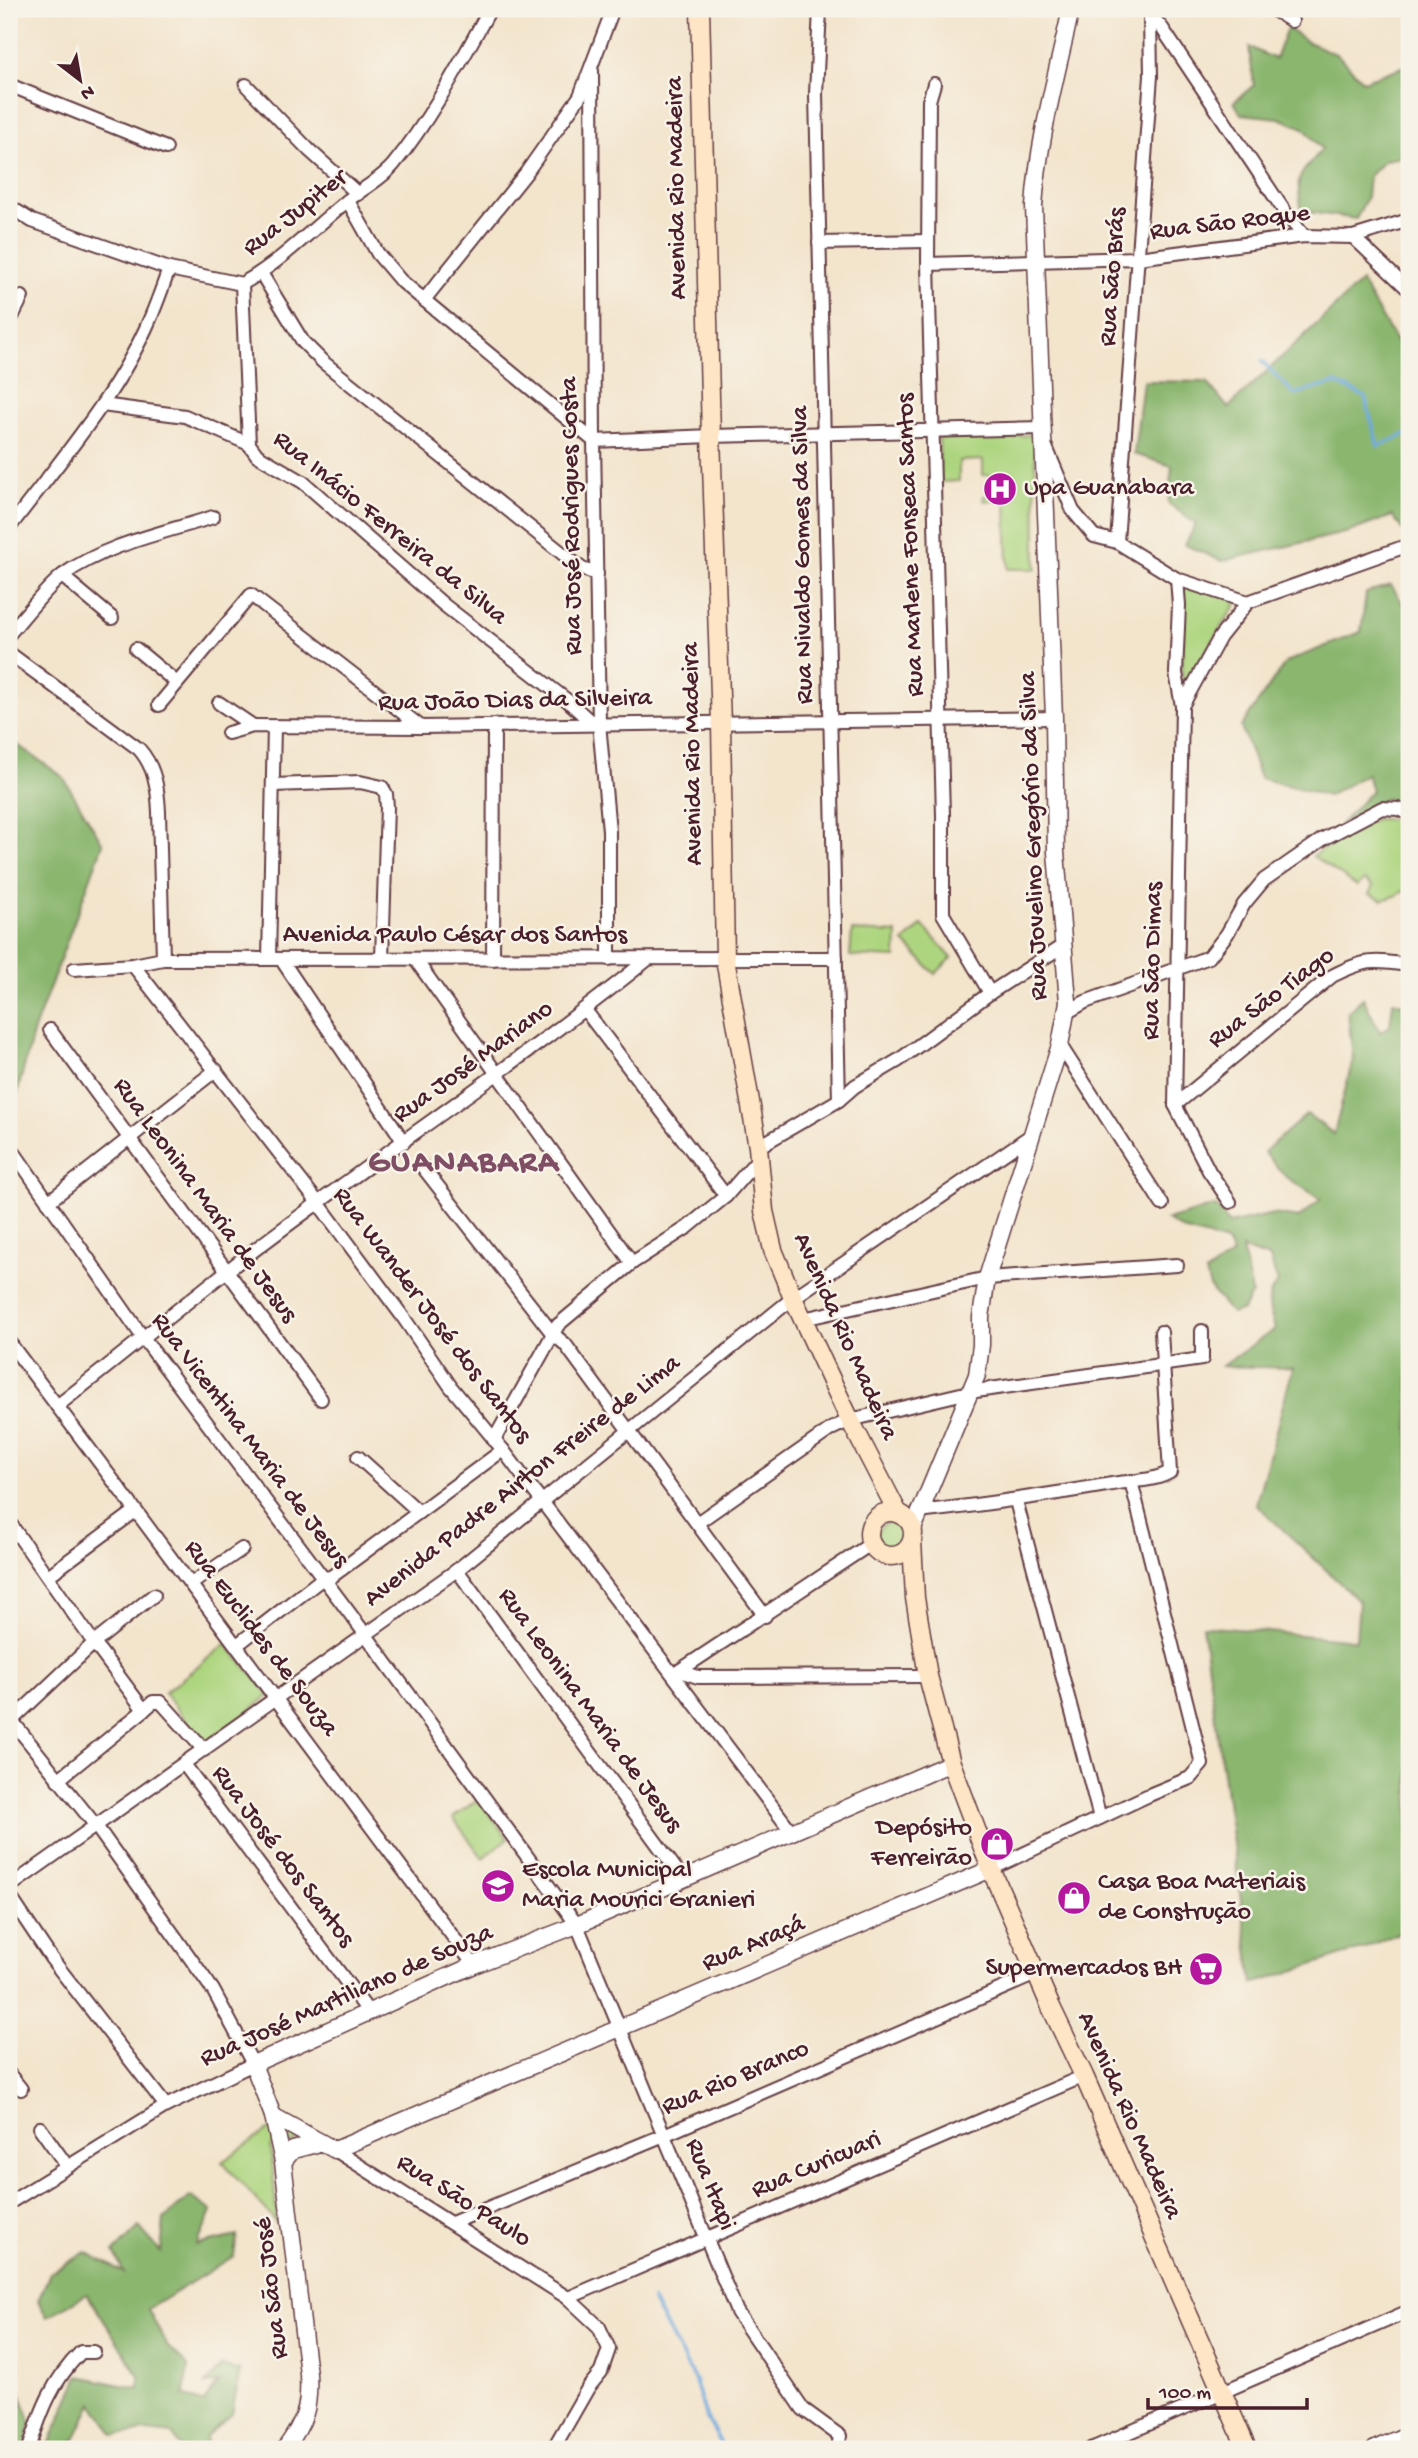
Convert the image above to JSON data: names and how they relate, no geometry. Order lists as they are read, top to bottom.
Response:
{
  "streets": {
    "main road": ["Avenida Rio Madeira"],
    "street": [
      "Rua Jupiter",
      "Rua São Roque",
      "Rua São Brás",
      "Rua José Rodrigues Costa",
      "Rua Inácio Ferreira da Silva",
      "Rua Marlene Fonseca Santos",
      "Rua Nivaldo Gomes da Silva",
      "Rua João Dias da Silveira",
      "Rua Jovelino Gregório da Silva",
      "Avenida Paulo César dos Santos",
      "Rua São Dimas",
      "Rua São Tiago",
      "Rua José Mariano",
      "Rua Leonina Maria de Jesus",
      "Rua Wander José dos Santos",
      "Rua Vicentina Maria de Jesus",
      "Avenida Padre Airton Freire de Lima",
      "Rua Euclides de Souza",
      "Rua José dos Santos",
      "Rua Araçá",
      "Rua José Martiliano de Souza",
      "Rua Rio Branco",
      "Rua Curicuari",
      "Rua Itapi",
      "Rua São Paulo",
      "Rua São José"
    ]
  },
  "crossings": [
    ["Avenida Rio Madeira", "Rua João Dias da Silveira"],
    ["Avenida Rio Madeira", "Rua Jovelino Gregório da Silva"],
    ["Avenida Rio Madeira", "Avenida Paulo César dos Santos"],
    ["Avenida Rio Madeira", "Avenida Padre Airton Freire de Lima"],
    ["Avenida Rio Madeira", "Rua Araçá"],
    ["Avenida Rio Madeira", "Rua José Martiliano de Souza"],
    ["Avenida Rio Madeira", "Rua Rio Branco"],
    ["Avenida Rio Madeira", "Rua Curicuari"],
    ["Rua Jupiter", "Rua Inácio Ferreira da Silva"],
    ["Rua São Roque", "Rua São Brás"],
    ["Rua São Roque", "Rua Marlene Fonseca Santos"],
    ["Rua São Roque", "Rua Jovelino Gregório da Silva"],
    ["Rua José Rodrigues Costa", "Rua Inácio Ferreira da Silva"],
    ["Rua José Rodrigues Costa", "Rua João Dias da Silveira"],
    ["Rua José Rodrigues Costa", "Avenida Paulo César dos Santos"],
    ["Rua Inácio Ferreira da Silva", "Rua João Dias da Silveira"],
    ["Rua Marlene Fonseca Santos", "Rua João Dias da Silveira"],
    ["Rua Marlene Fonseca Santos", "Avenida Padre Airton Freire de Lima"],
    ["Rua Nivaldo Gomes da Silva", "Rua João Dias da Silveira"],
    ["Rua Nivaldo Gomes da Silva", "Avenida Paulo César dos Santos"],
    ["Rua Nivaldo Gomes da Silva", "Avenida Padre Airton Freire de Lima"],
    ["Rua João Dias da Silveira", "Rua Jovelino Gregório da Silva"],
    ["Rua Jovelino Gregório da Silva", "Avenida Padre Airton Freire de Lima"],
    ["Avenida Paulo César dos Santos", "Rua José Mariano"],
    ["Avenida Paulo César dos Santos", "Rua Wander José dos Santos"],
    ["Rua São Dimas", "Rua São Tiago"],
    ["Rua José Mariano", "Rua Leonina Maria de Jesus"],
    ["Rua José Mariano", "Rua Wander José dos Santos"],
    ["Rua José Mariano", "Rua Vicentina Maria de Jesus"],
    ["Rua José Mariano", "Rua Euclides de Souza"],
    ["Rua Leonina Maria de Jesus", "Avenida Padre Airton Freire de Lima"],
    ["Rua Leonina Maria de Jesus", "Rua José Martiliano de Souza"],
    ["Rua Wander José dos Santos", "Avenida Padre Airton Freire de Lima"],
    ["Rua Wander José dos Santos", "Rua José Martiliano de Souza"],
    ["Rua Vicentina Maria de Jesus", "Avenida Padre Airton Freire de Lima"],
    ["Rua Vicentina Maria de Jesus", "Rua José Martiliano de Souza"],
    ["Rua Vicentina Maria de Jesus", "Rua Itapi"],
    ["Avenida Padre Airton Freire de Lima", "Rua Euclides de Souza"],
    ["Avenida Padre Airton Freire de Lima", "Rua José dos Santos"],
    ["Rua Euclides de Souza", "Rua José Martiliano de Souza"],
    ["Rua José dos Santos", "Rua José Martiliano de Souza"],
    ["Rua Araçá", "Rua Itapi"],
    ["Rua Araçá", "Rua São Paulo"],
    ["Rua Araçá", "Rua São José"],
    ["Rua José Martiliano de Souza", "Rua Itapi"],
    ["Rua José Martiliano de Souza", "Rua São José"],
    ["Rua Rio Branco", "Rua Itapi"],
    ["Rua Rio Branco", "Rua São Paulo"],
    ["Rua Curicuari", "Rua Itapi"],
    ["Rua Curicuari", "Rua São Paulo"],
    ["Rua São Paulo", "Rua São José"]
  ],
  "districts": ["GUANABARA"],
  "places": {
    "hospital": ["Upa Guanabara"],
    "shop": ["Depósito Ferreirão", "Casa Boa Materiais de Construção"],
    "school or university": ["Escola Municipal Maria Mourici Granieri"],
    "supermarket": ["Supermercados BH"]
  },
  "scale_bar": "100 m",
  "north": "bottom right"
}
